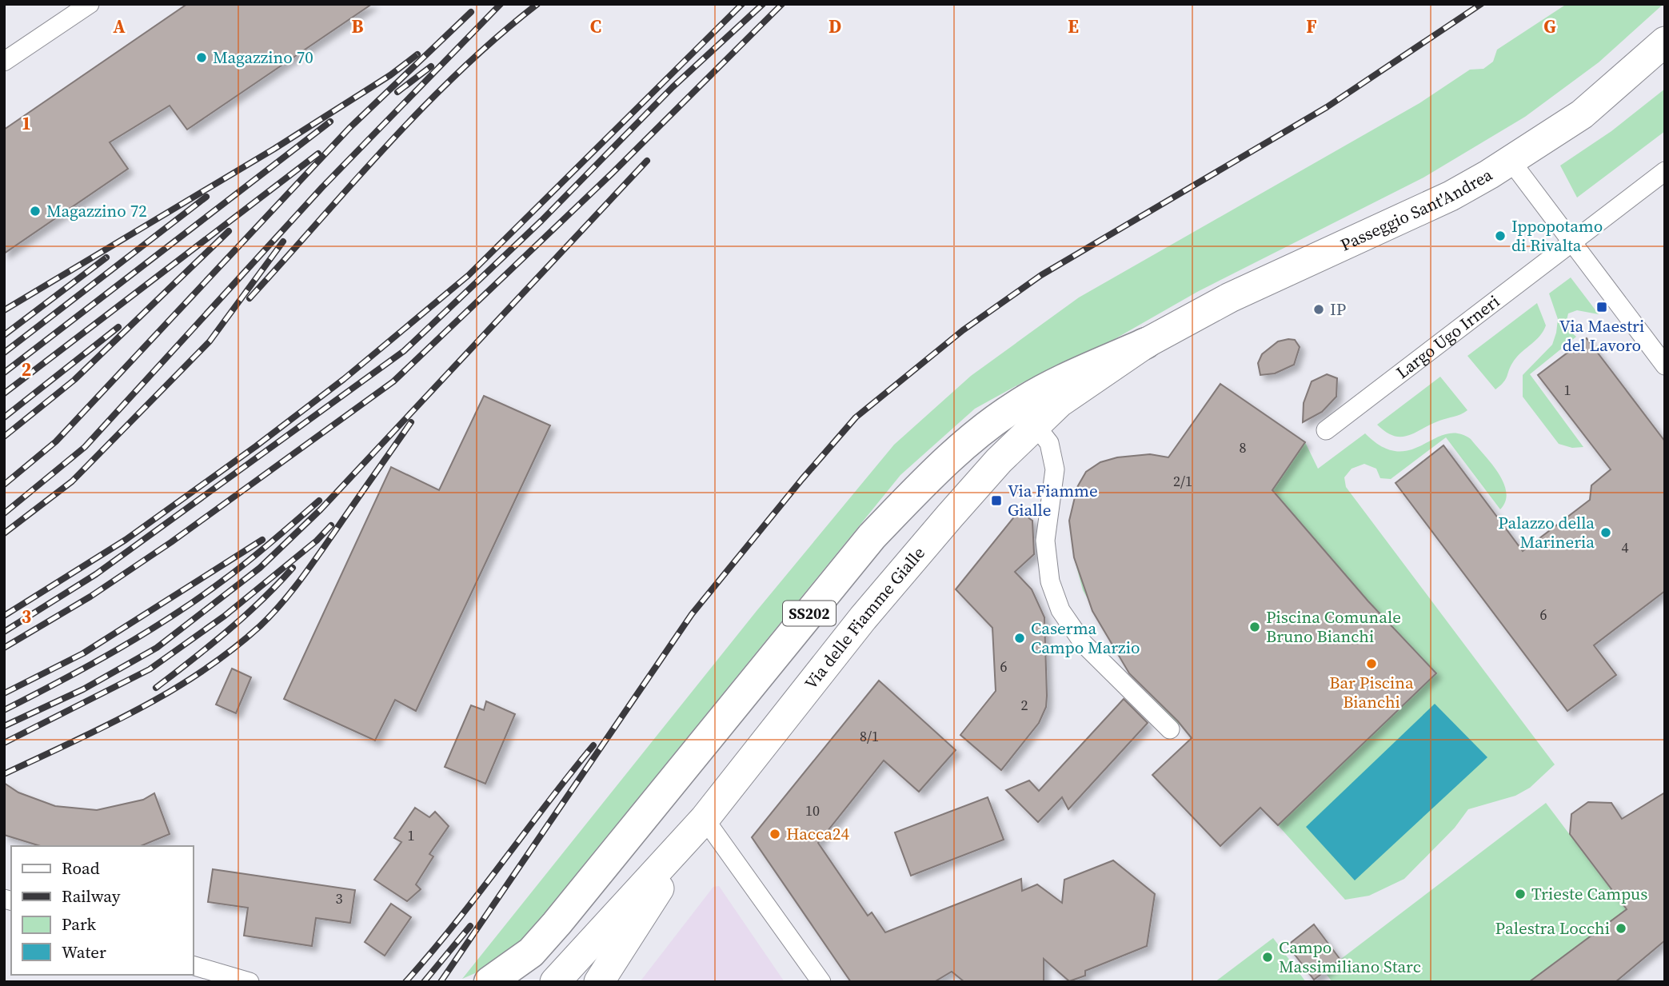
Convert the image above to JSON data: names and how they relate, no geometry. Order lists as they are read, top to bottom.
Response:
{
  "streets": {
    "highway": ["SS202"],
    "main road": ["Passeggio Sant'Andrea", "Via delle Fiamme Gialle"],
    "street": ["Largo Ugo Irneri"]
  },
  "crossings": [
    ["Passeggio Sant'Andrea", "SS202"],
    ["Passeggio Sant'Andrea", "Via delle Fiamme Gialle"],
    ["SS202", "Via delle Fiamme Gialle"]
  ],
  "places": {
    "other": [
      "Magazzino 70",
      "Magazzino 72",
      "Ippopotamo di Rivalta",
      "IP",
      "Palazzo della Marineria",
      "Piscina Comunale Bruno Bianchi",
      "Caserma Campo Marzio",
      "Bar Piscina Bianchi",
      "Hacca24",
      "Trieste Campus",
      "Palestra Locchi",
      "Campo Massimiliano Starc"
    ],
    "transit": ["Via Maestri del Lavoro", "Via Fiamme Gialle"]
  },
  "house_numbers": [
    "1",
    "8",
    "2/1",
    "4",
    "6",
    "6",
    "2",
    "8/1",
    "10",
    "1",
    "3"
  ],
  "legend": [
    "Road",
    "Railway",
    "Park",
    "Water"
  ],
  "grid": {
    "columns": [
      "A",
      "B",
      "C",
      "D",
      "E",
      "F",
      "G"
    ],
    "rows": ["1", "2", "3"]
  }
}
